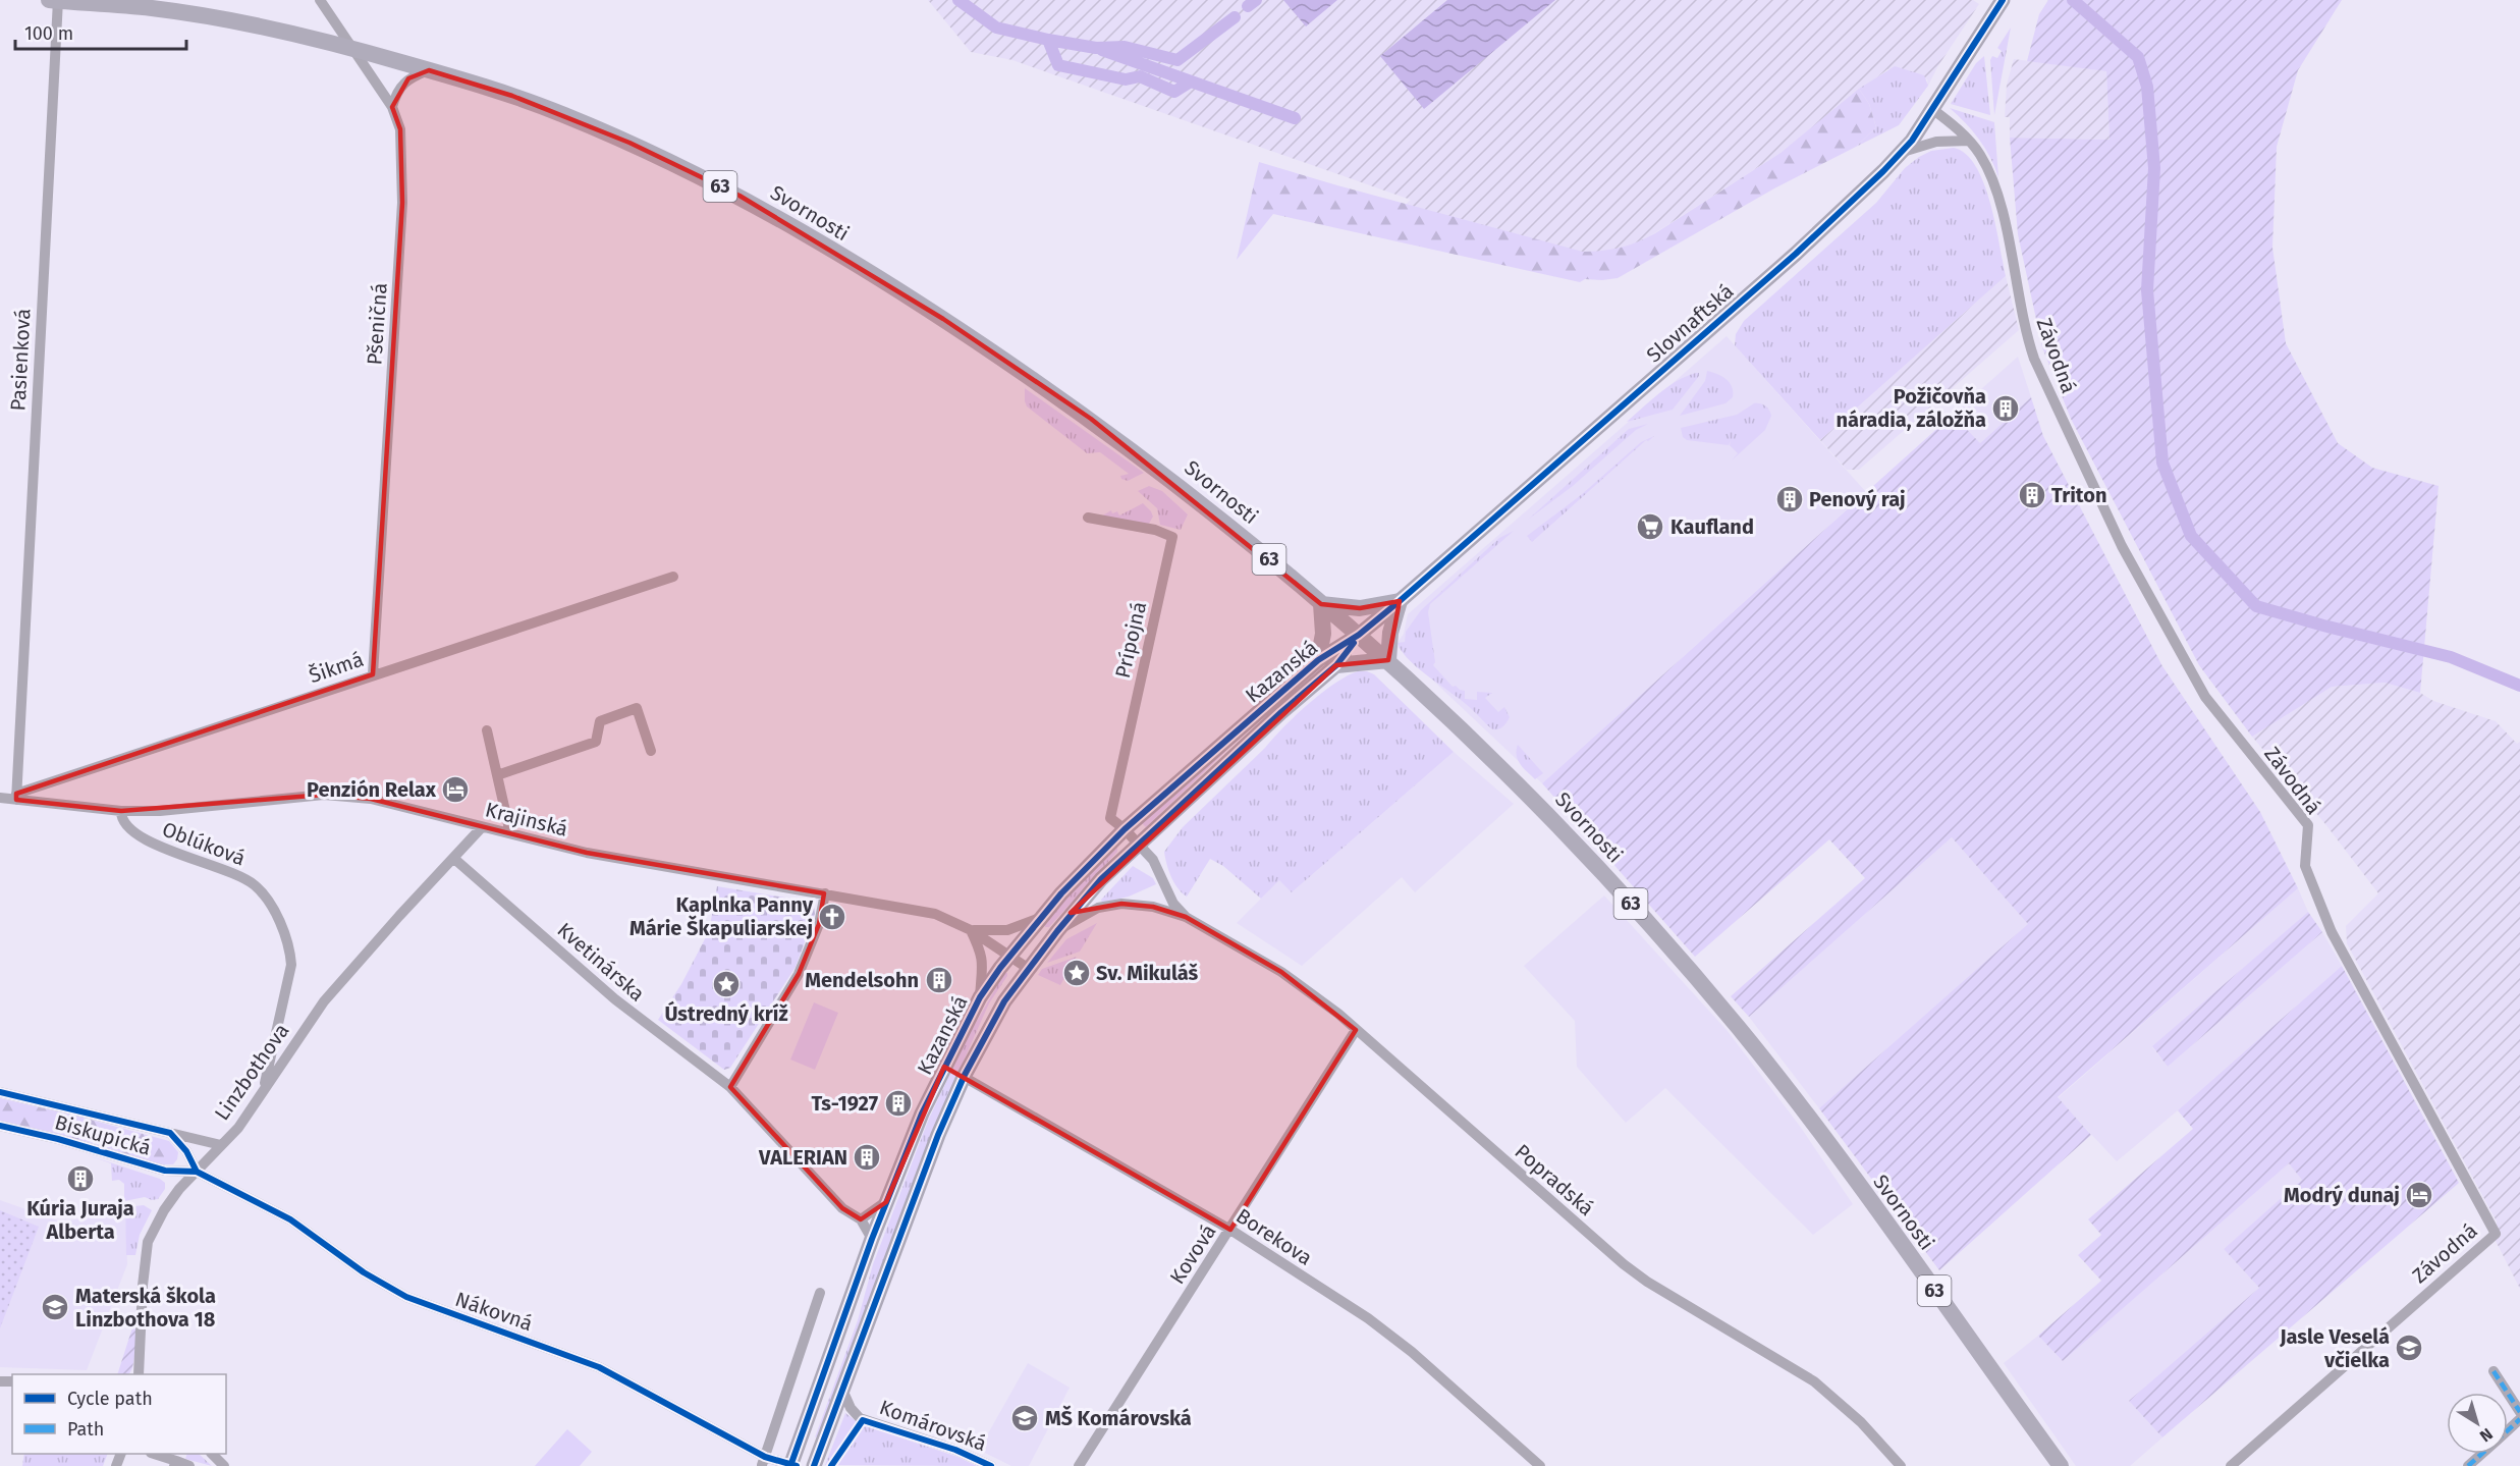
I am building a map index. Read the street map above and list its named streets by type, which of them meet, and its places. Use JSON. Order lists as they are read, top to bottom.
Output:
{
  "streets": {
    "main road": [
      "63",
      "Svornosti",
      "Slovnaftská",
      "Kazanská"
    ],
    "street": [
      "Pšeničná",
      "Závodná",
      "Pasienková",
      "Prípojná",
      "Šikmá",
      "Krajinská",
      "Oblúková",
      "Kvetinárska",
      "Linzbothova",
      "Biskupická",
      "Popradská",
      "Borekova",
      "Kovová",
      "Nákovná",
      "Komárovská"
    ]
  },
  "crossings": [
    ["Svornosti", "Slovnaftská"],
    ["Svornosti", "Pšeničná"],
    ["Svornosti", "Pasienková"],
    ["Svornosti", "Kazanská"],
    ["Slovnaftská", "Závodná"],
    ["Slovnaftská", "Kazanská"],
    ["Pšeničná", "Šikmá"],
    ["Pasienková", "Šikmá"],
    ["Pasienková", "Krajinská"],
    ["Prípojná", "Kazanská"],
    ["Prípojná", "Popradská"],
    ["Šikmá", "Krajinská"],
    ["Kazanská", "Krajinská"],
    ["Kazanská", "Kvetinárska"],
    ["Kazanská", "Popradská"],
    ["Kazanská", "Borekova"],
    ["Kazanská", "Nákovná"],
    ["Kazanská", "Komárovská"],
    ["Krajinská", "Oblúková"],
    ["Krajinská", "Linzbothova"],
    ["Oblúková", "Linzbothova"],
    ["Kvetinárska", "Linzbothova"],
    ["Linzbothova", "Biskupická"],
    ["Linzbothova", "Nákovná"],
    ["Biskupická", "Nákovná"],
    ["Popradská", "Kovová"],
    ["Borekova", "Kovová"]
  ],
  "places": {
    "building": [
      "Požičovňa náradia, záložňa",
      "Triton",
      "Penový raj",
      "Mendelsohn",
      "Ts-1927",
      "VALERIAN",
      "Kúria Juraja Alberta"
    ],
    "supermarket": ["Kaufland"],
    "hotel": ["Penzión Relax", "Modrý dunaj"],
    "church": ["Kaplnka Panny Márie Škapuliarskej"],
    "place": ["Sv. Mikuláš", "Ústredný kríž"],
    "school or university": ["Materská škola Linzbothova 18", "Jasle Veselá včielka", "MŠ Komárovská"]
  },
  "legend": ["Cycle path", "Path"],
  "scale_bar": "100 m",
  "north": "bottom right"
}
